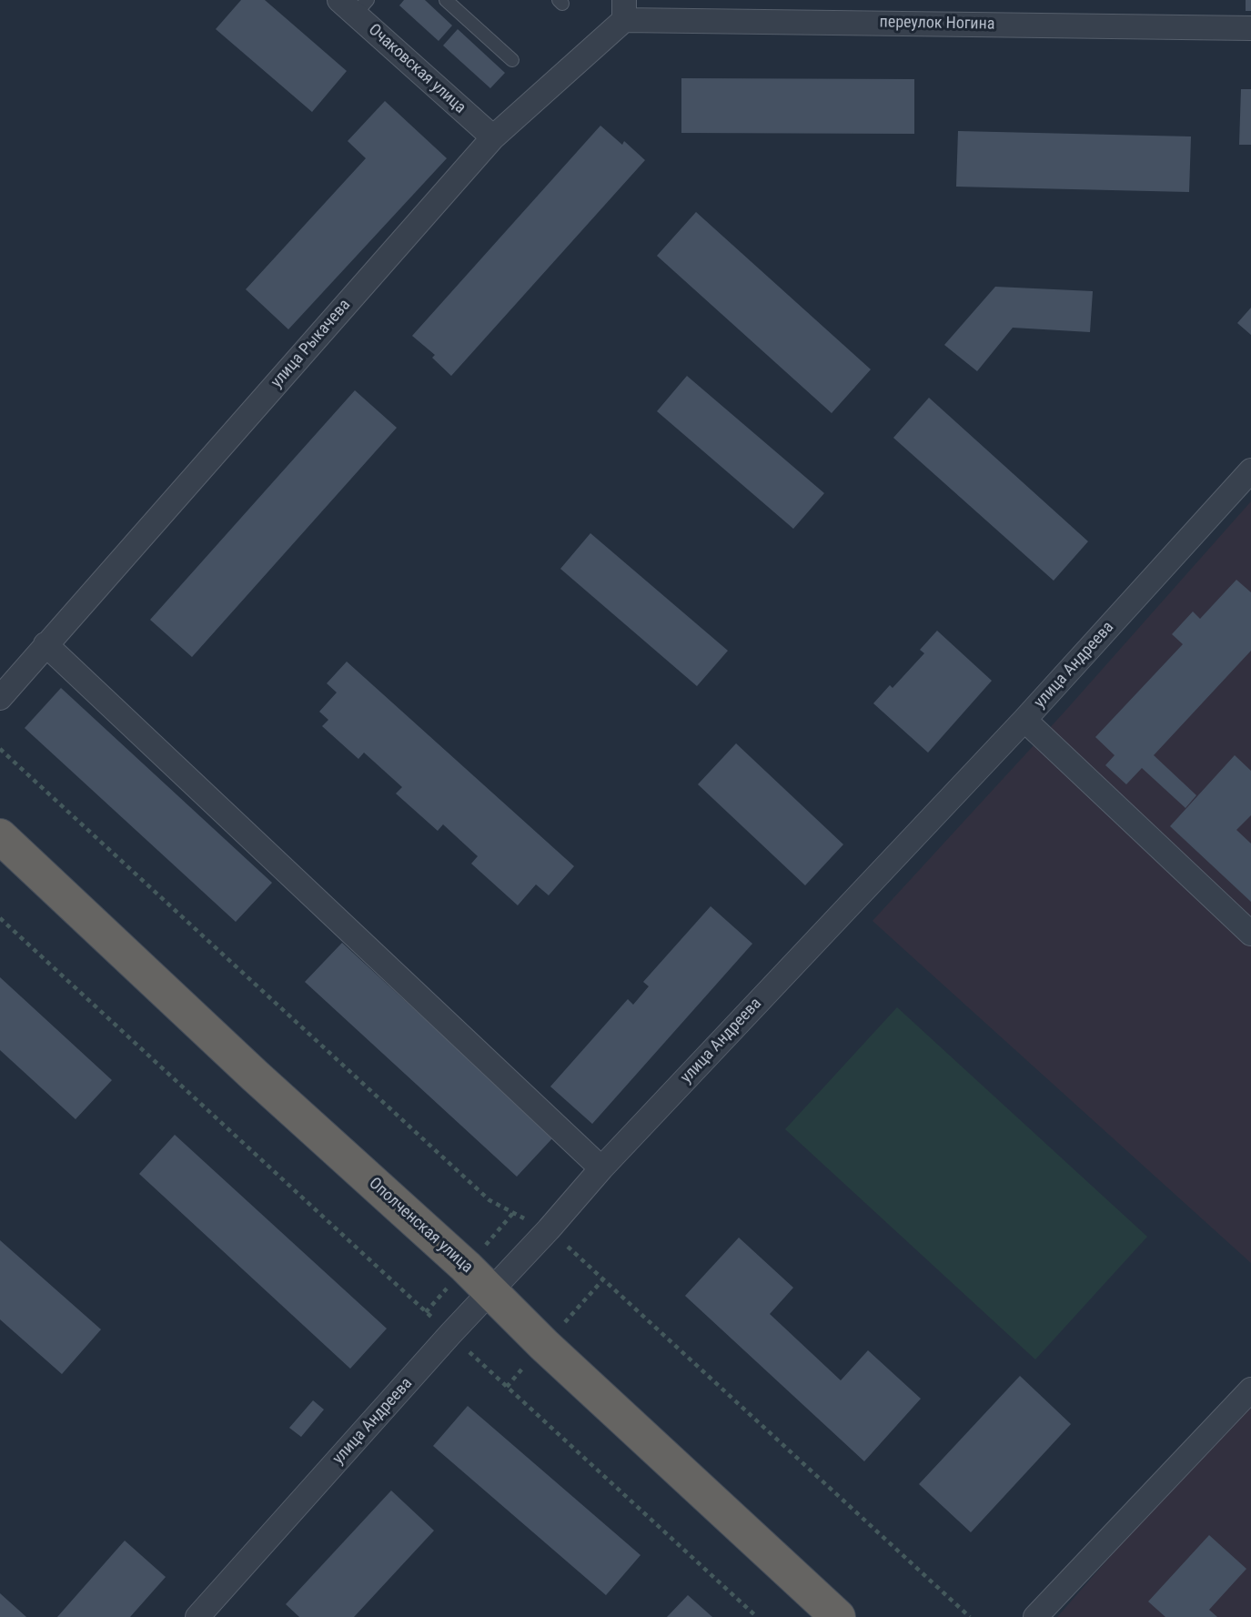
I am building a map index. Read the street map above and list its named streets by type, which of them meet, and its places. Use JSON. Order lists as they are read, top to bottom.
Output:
{
  "streets": {
    "highway": ["Ополченская улица"],
    "street": [
      "переулок Ногина",
      "Очаковская улица",
      "улица Рыкачева",
      "улица Андреева"
    ]
  },
  "crossings": [
    ["переулок Ногина", "улица Рыкачева"],
    ["Очаковская улица", "улица Рыкачева"],
    ["улица Андреева", "Ополченская улица"]
  ]
}
